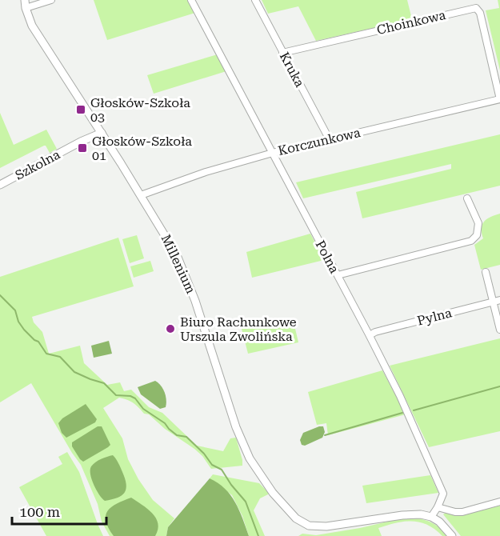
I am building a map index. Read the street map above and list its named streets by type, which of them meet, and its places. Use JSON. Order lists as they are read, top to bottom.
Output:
{
  "streets": {
    "street": [
      "Choinkowa",
      "Kruka",
      "Korczunkowa",
      "Szkolna",
      "Polna",
      "Millenium",
      "Pylna"
    ]
  },
  "crossings": [
    ["Choinkowa", "Kruka"],
    ["Choinkowa", "Korczunkowa"],
    ["Kruka", "Korczunkowa"],
    ["Korczunkowa", "Polna"],
    ["Korczunkowa", "Millenium"],
    ["Szkolna", "Millenium"],
    ["Polna", "Millenium"],
    ["Polna", "Pylna"]
  ],
  "places": {
    "transit": ["Głosków-Szkoła 03", "Głosków-Szkoła 01"],
    "other": ["Biuro Rachunkowe Urszula Zwolińska"]
  },
  "scale_bar": "100 m"
}
